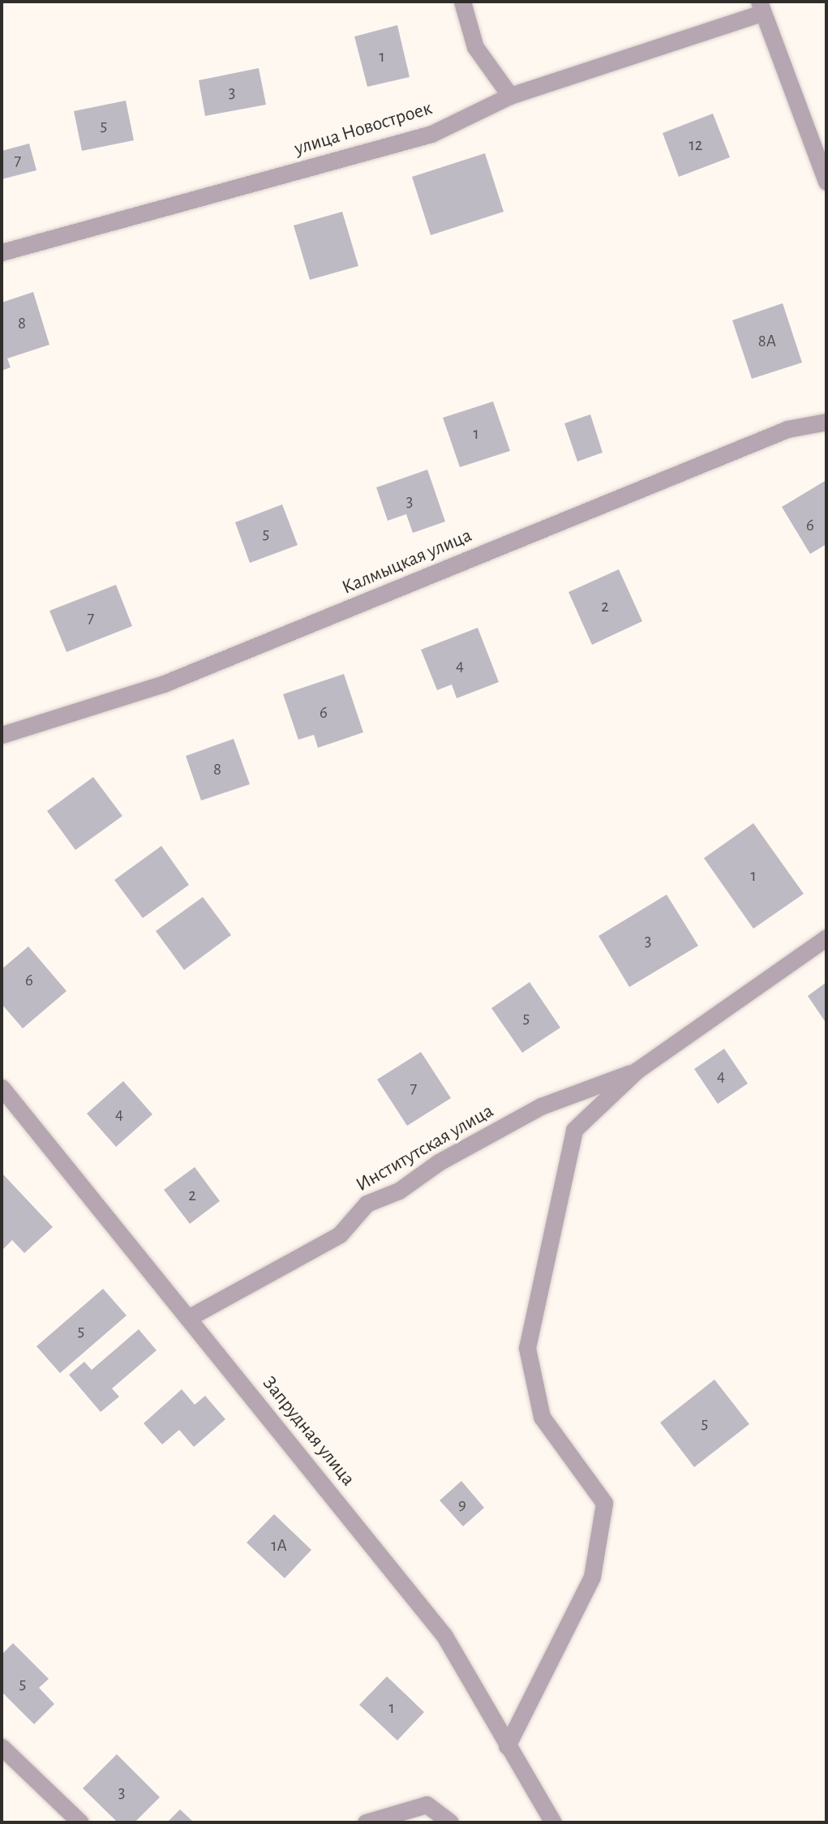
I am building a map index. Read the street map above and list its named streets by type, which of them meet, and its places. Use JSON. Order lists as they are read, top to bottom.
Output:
{
  "streets": {
    "street": [
      "улица Новостроек",
      "Калмыцкая улица",
      "Институтская улица",
      "Запрудная улица"
    ]
  },
  "crossings": [
    ["Институтская улица", "Запрудная улица"]
  ],
  "house_numbers": [
    "1",
    "3",
    "5",
    "12",
    "7",
    "8",
    "8А",
    "1",
    "3",
    "6",
    "5",
    "2",
    "7",
    "4",
    "6",
    "8",
    "1",
    "3",
    "6",
    "5",
    "4",
    "7",
    "4",
    "2",
    "5",
    "5",
    "9",
    "1А",
    "5",
    "1",
    "3"
  ]
}
